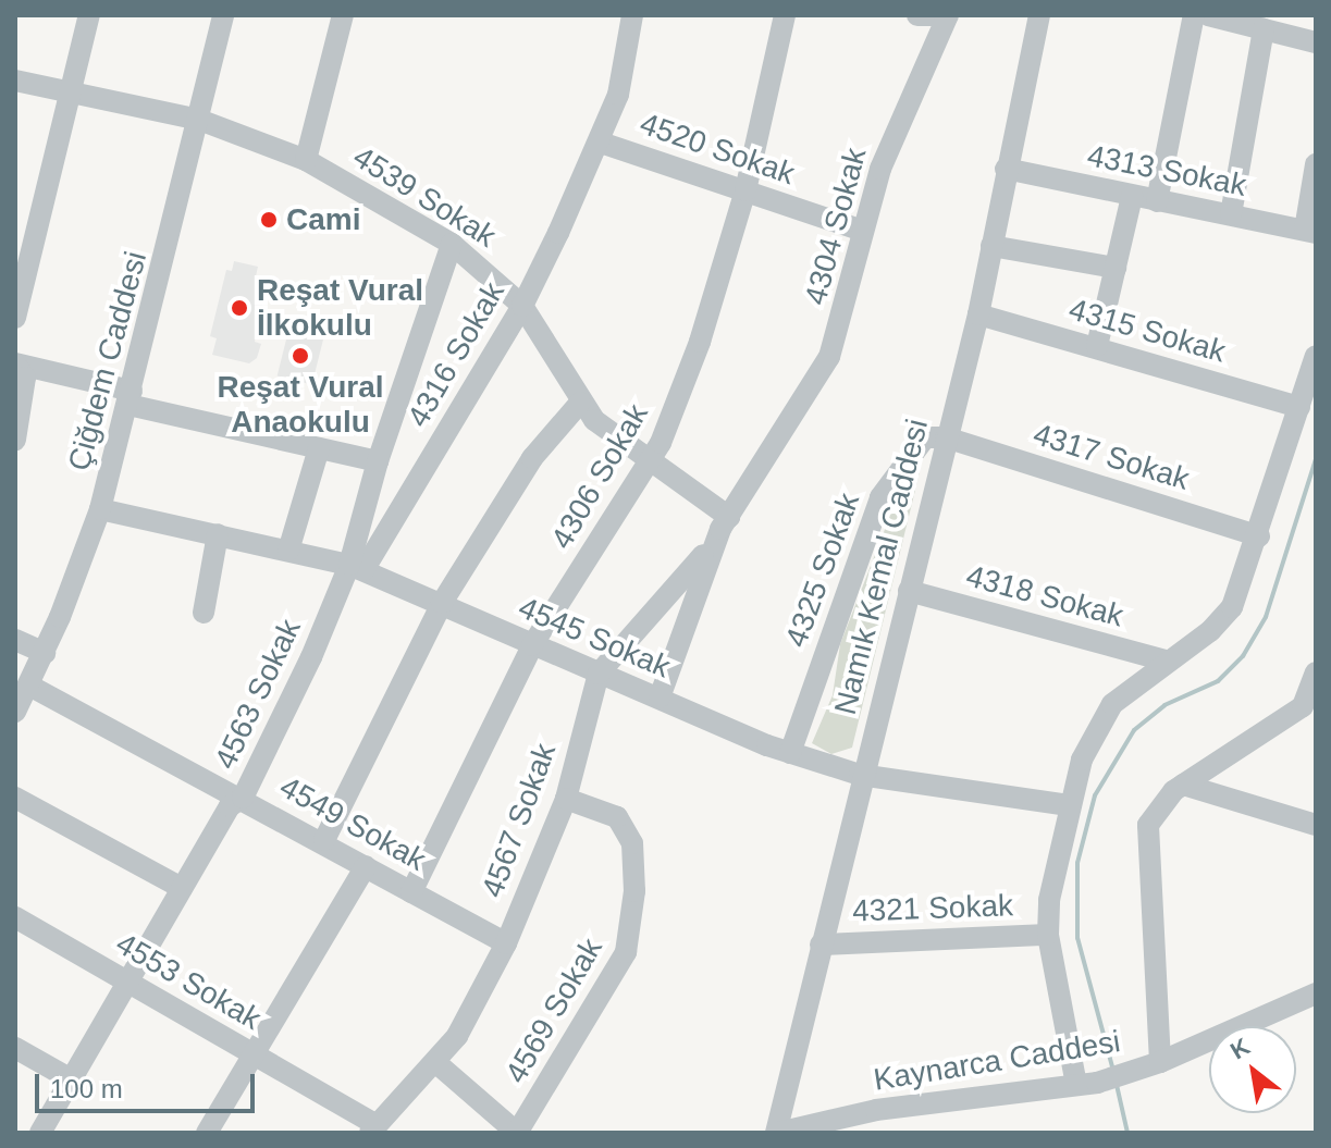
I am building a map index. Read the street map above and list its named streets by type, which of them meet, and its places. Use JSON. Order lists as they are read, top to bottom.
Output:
{
  "streets": {
    "street": [
      "4520 Sokak",
      "4313 Sokak",
      "4539 Sokak",
      "4304 Sokak",
      "4315 Sokak",
      "4316 Sokak",
      "Çiğdem Caddesi",
      "4317 Sokak",
      "4306 Sokak",
      "Namık Kemal Caddesi",
      "4325 Sokak",
      "4318 Sokak",
      "4545 Sokak",
      "4563 Sokak",
      "4567 Sokak",
      "4549 Sokak",
      "4321 Sokak",
      "4553 Sokak",
      "4569 Sokak",
      "Kaynarca Caddesi"
    ]
  },
  "crossings": [
    ["4520 Sokak", "4304 Sokak"],
    ["4520 Sokak", "4316 Sokak"],
    ["4520 Sokak", "4306 Sokak"],
    ["4313 Sokak", "Namık Kemal Caddesi"],
    ["4539 Sokak", "4304 Sokak"],
    ["4539 Sokak", "4316 Sokak"],
    ["4539 Sokak", "Çiğdem Caddesi"],
    ["4539 Sokak", "4306 Sokak"],
    ["4539 Sokak", "4563 Sokak"],
    ["4539 Sokak", "4567 Sokak"],
    ["4304 Sokak", "4567 Sokak"],
    ["4315 Sokak", "Namık Kemal Caddesi"],
    ["4316 Sokak", "4545 Sokak"],
    ["4316 Sokak", "4563 Sokak"],
    ["Çiğdem Caddesi", "4545 Sokak"],
    ["Çiğdem Caddesi", "4549 Sokak"],
    ["4317 Sokak", "Namık Kemal Caddesi"],
    ["4317 Sokak", "4325 Sokak"],
    ["4306 Sokak", "4545 Sokak"],
    ["4306 Sokak", "4549 Sokak"],
    ["Namık Kemal Caddesi", "4325 Sokak"],
    ["Namık Kemal Caddesi", "4318 Sokak"],
    ["Namık Kemal Caddesi", "4545 Sokak"],
    ["Namık Kemal Caddesi", "4321 Sokak"],
    ["Namık Kemal Caddesi", "Kaynarca Caddesi"],
    ["4325 Sokak", "4545 Sokak"],
    ["4545 Sokak", "4563 Sokak"],
    ["4545 Sokak", "4567 Sokak"],
    ["4563 Sokak", "4549 Sokak"],
    ["4563 Sokak", "4553 Sokak"],
    ["4567 Sokak", "4549 Sokak"],
    ["4567 Sokak", "4553 Sokak"],
    ["4567 Sokak", "4569 Sokak"]
  ],
  "places": ["Cami", "Reşat Vural İlkokulu", "Reşat Vural Anaokulu"],
  "scale_bar": "100 m",
  "north": "top left"
}
